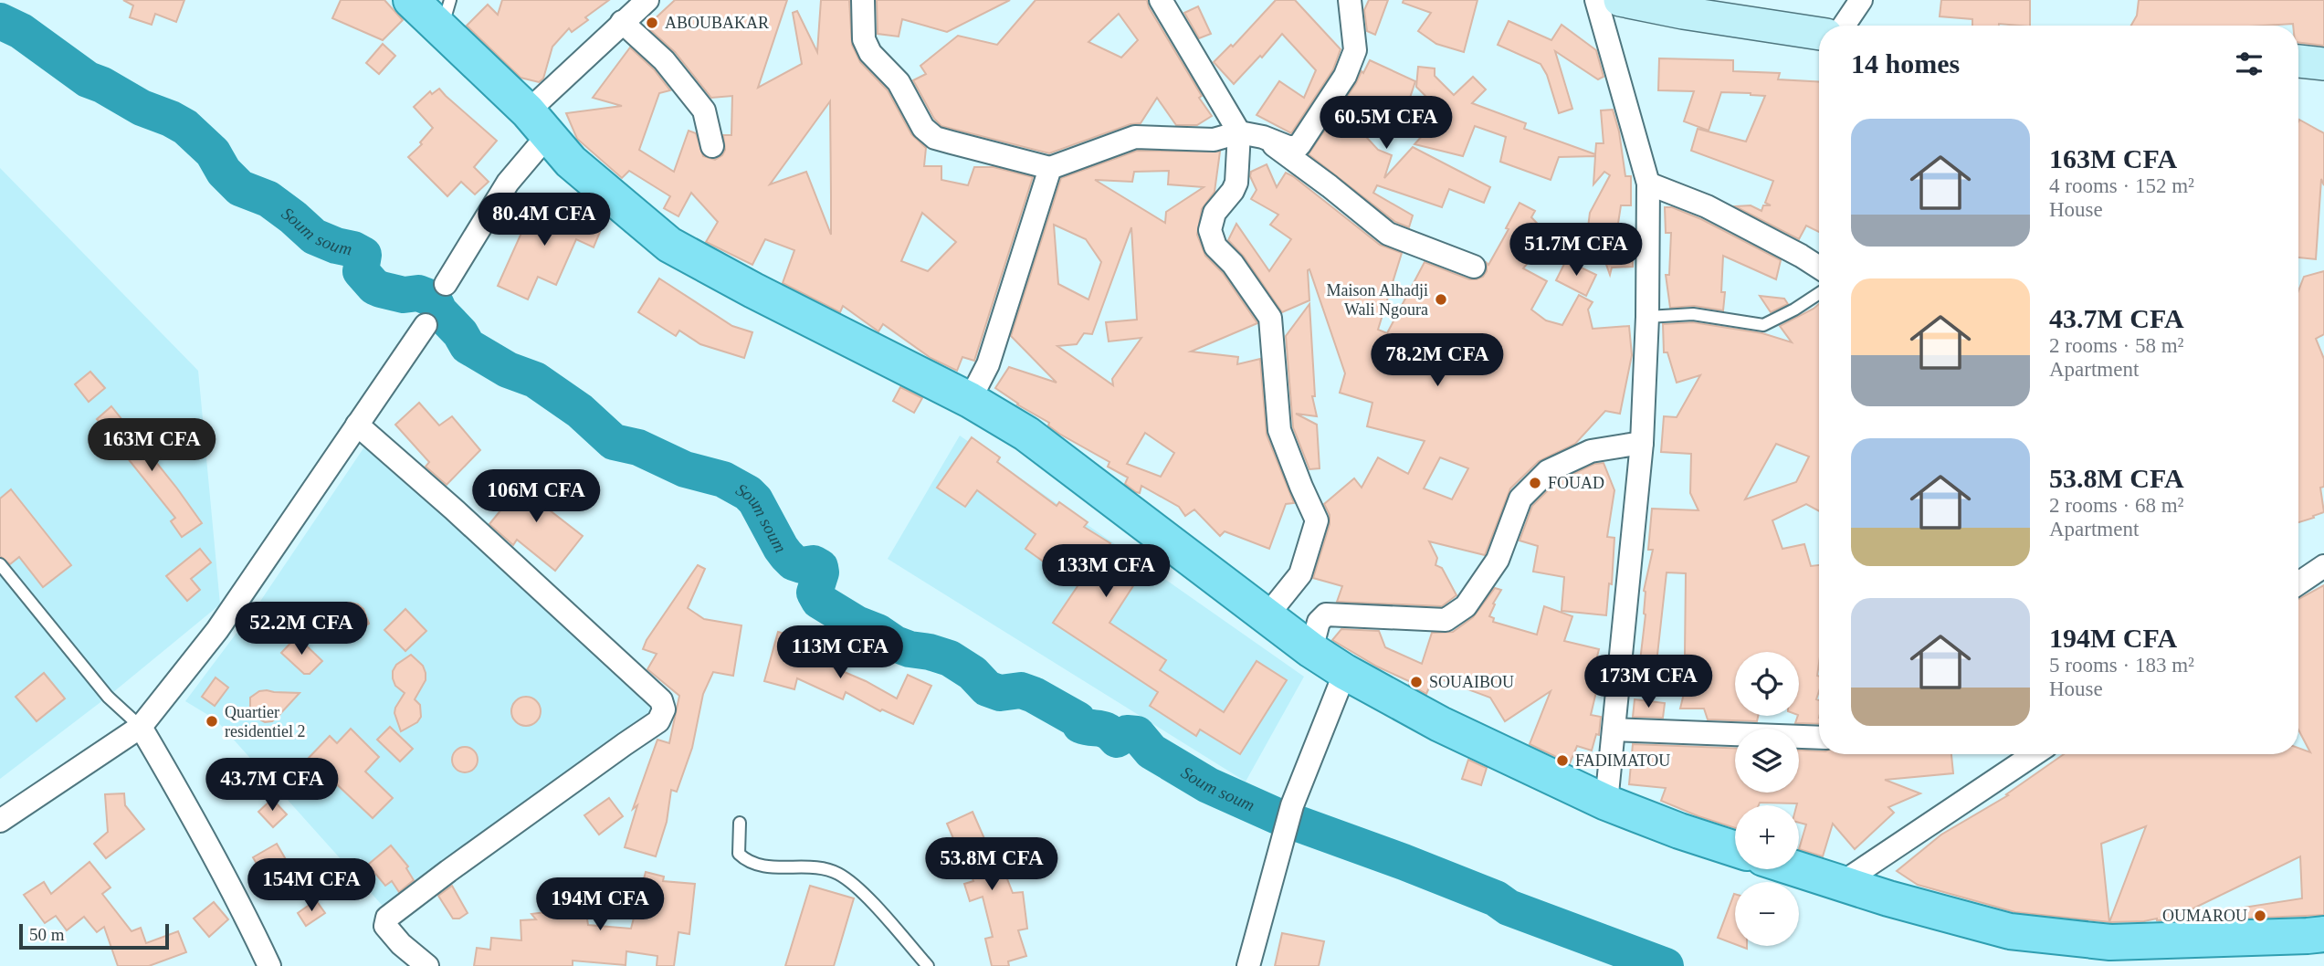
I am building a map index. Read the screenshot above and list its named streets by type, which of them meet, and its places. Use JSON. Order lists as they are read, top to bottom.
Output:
{
  "water": ["Soum soum"],
  "places": [
    "ABOUBAKAR",
    "Maison Alhadji Wali Ngoura",
    "FOUAD",
    "SOUAIBOU",
    "Quartier residentiel 2",
    "FADIMATOU",
    "OUMAROU"
  ],
  "scale_bar": "50 m",
  "page": {
    "heading": "14 homes",
    "price": [
      "60.5M CFA",
      "80.4M CFA",
      "51.7M CFA",
      "78.2M CFA",
      "163M CFA",
      "106M CFA",
      "133M CFA",
      "52.2M CFA",
      "113M CFA",
      "173M CFA",
      "43.7M CFA",
      "53.8M CFA",
      "154M CFA",
      "194M CFA"
    ],
    "list": [
      {
        "name": "163M CFA",
        "note": "4 rooms · 152 m² · House"
      },
      {
        "name": "43.7M CFA",
        "note": "2 rooms · 58 m² · Apartment"
      },
      {
        "name": "53.8M CFA",
        "note": "2 rooms · 68 m² · Apartment"
      },
      {
        "name": "194M CFA",
        "note": "5 rooms · 183 m² · House"
      }
    ],
    "map_buttons": ["+", "−"],
    "scale": "50 m"
  }
}
